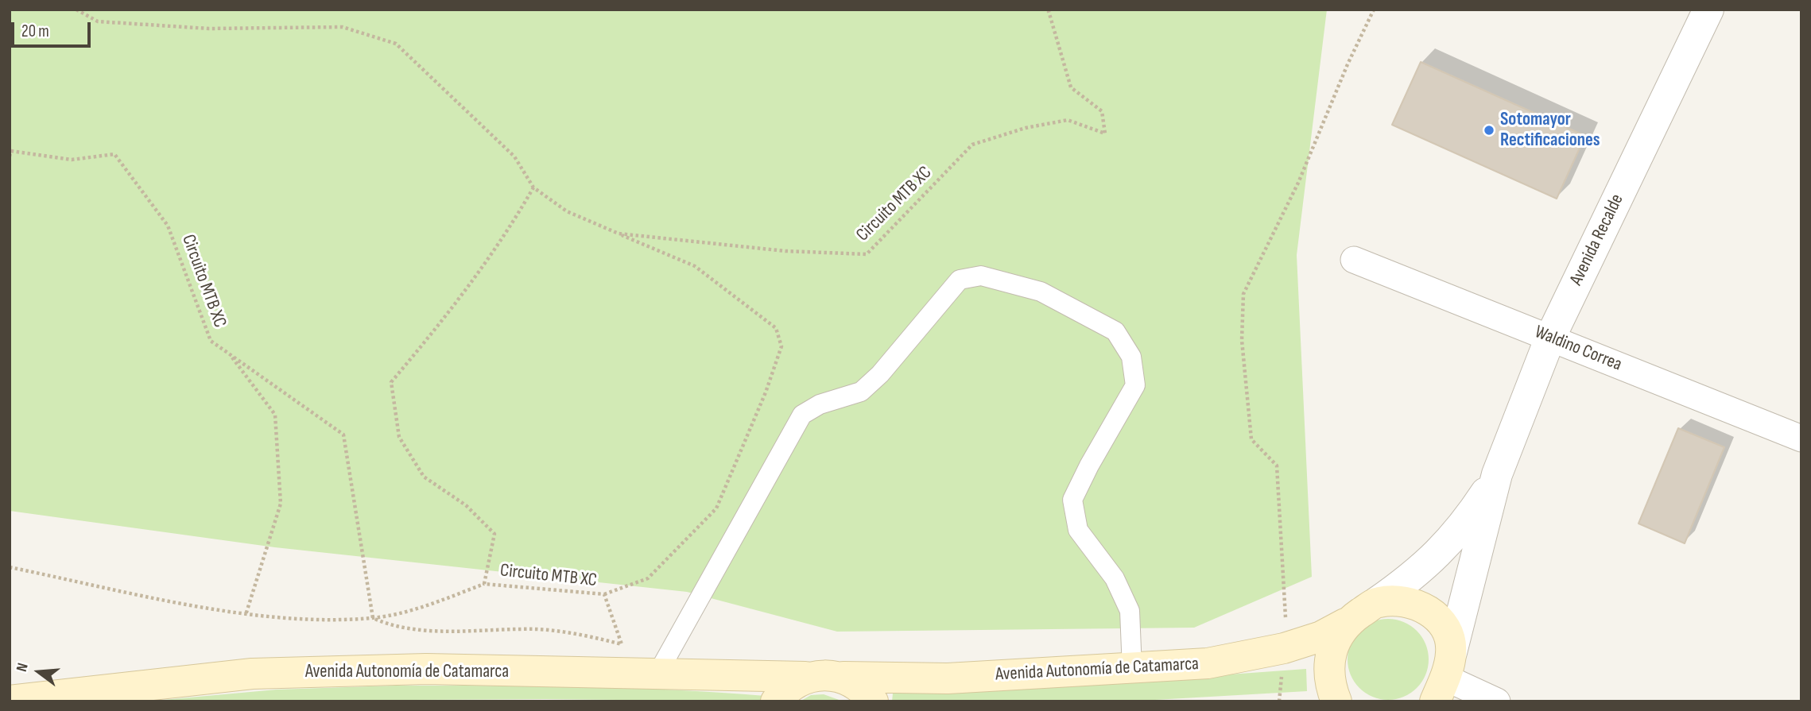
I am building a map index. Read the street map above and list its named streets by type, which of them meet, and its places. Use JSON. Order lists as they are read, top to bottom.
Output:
{
  "streets": {
    "main road": ["Avenida Autonomía de Catamarca"],
    "street": ["Avenida Recalde", "Waldino Correa"],
    "path": ["Circuito MTB XC"]
  },
  "crossings": [
    ["Avenida Recalde", "Waldino Correa"],
    ["Avenida Recalde", "Avenida Autonomía de Catamarca"]
  ],
  "places": ["Sotomayor Rectificaciones"],
  "scale_bar": "20 m",
  "north": "left"
}
